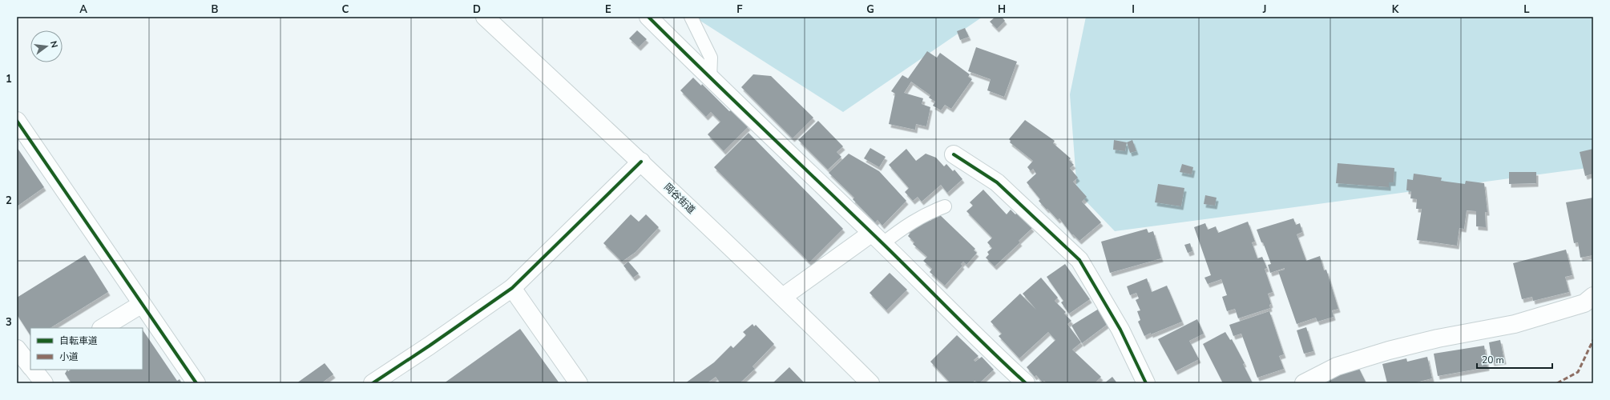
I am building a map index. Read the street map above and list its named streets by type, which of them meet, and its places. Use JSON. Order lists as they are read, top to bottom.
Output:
{
  "streets": {
    "street": ["岡谷街道"]
  },
  "legend": ["自転車道", "小道"],
  "scale_bar": "20 m",
  "north": "right",
  "grid": {
    "columns": [
      "A",
      "B",
      "C",
      "D",
      "E",
      "F",
      "G",
      "H",
      "I",
      "J",
      "K",
      "L"
    ],
    "rows": ["1", "2", "3"]
  }
}
